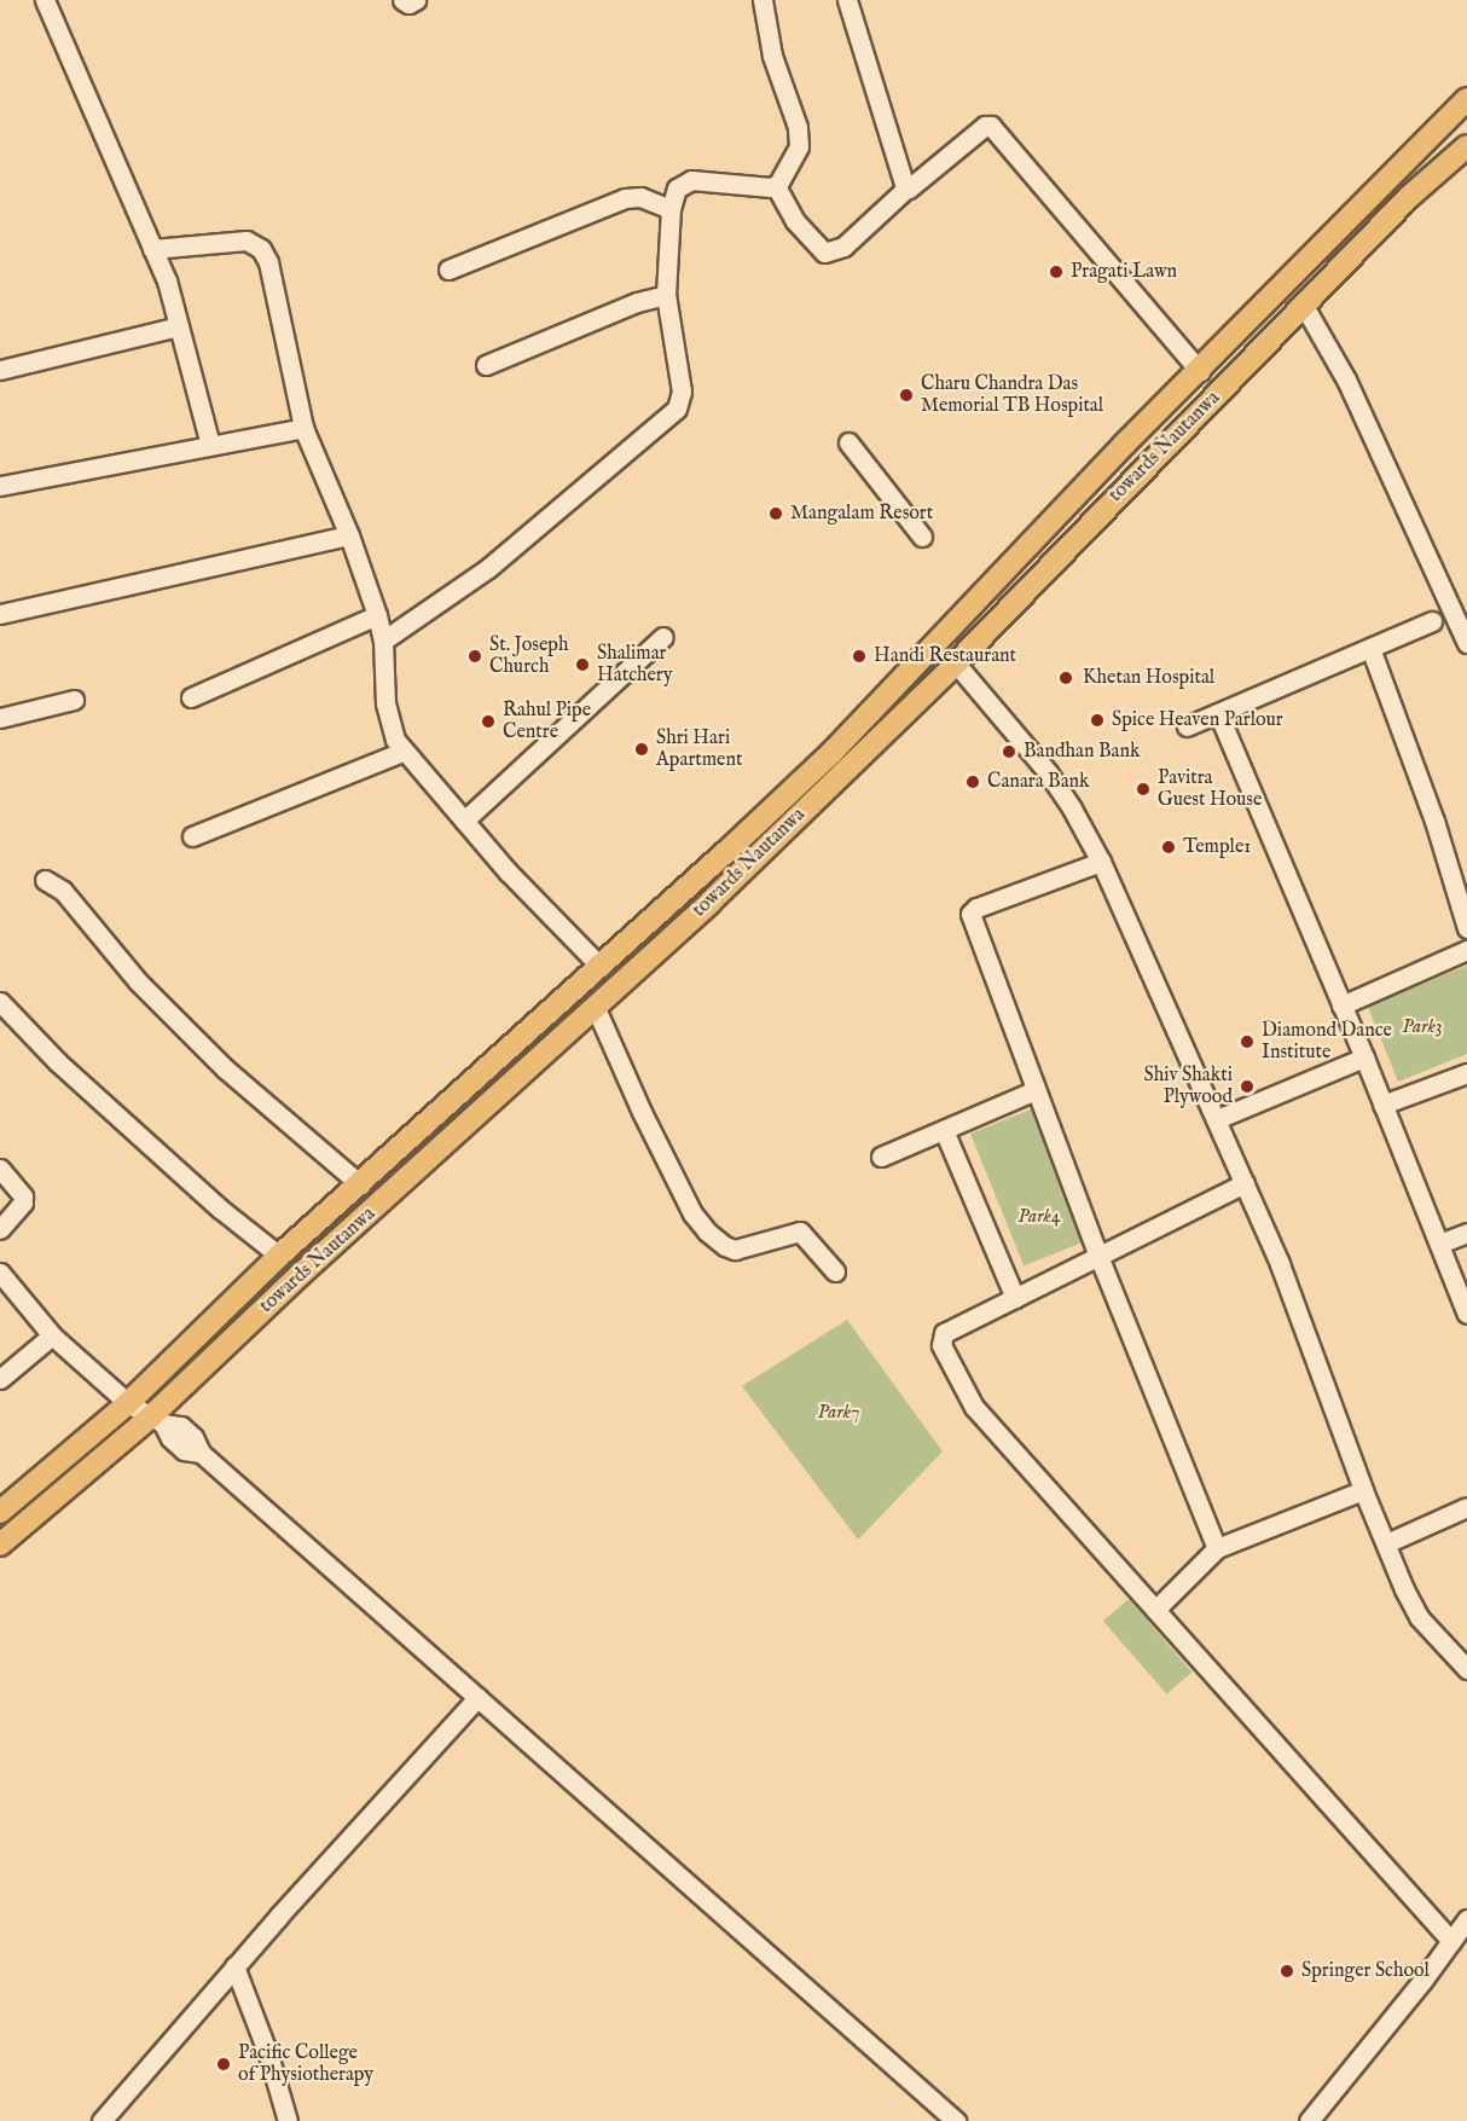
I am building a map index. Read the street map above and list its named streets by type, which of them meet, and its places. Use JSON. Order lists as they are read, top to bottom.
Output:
{
  "streets": {
    "main road": ["towards Nautanwa"]
  },
  "parks": ["Park3", "Park4", "Park7"],
  "places": [
    "Pragati Lawn",
    "Charu Chandra Das Memorial TB Hospital",
    "Mangalam Resort",
    "St. Joseph Church",
    "Handi Restaurant",
    "Shalimar Hatchery",
    "Khetan Hospital",
    "Spice Heaven Parlour",
    "Rahul Pipe Centre",
    "Shri Hari Apartment",
    "Bandhan Bank",
    "Canara Bank",
    "Pavitra Guest House",
    "Temple1",
    "Diamond Dance Institute",
    "Shiv Shakti Plywood",
    "Springer School",
    "Pacific College of Physiotherapy"
  ]
}
